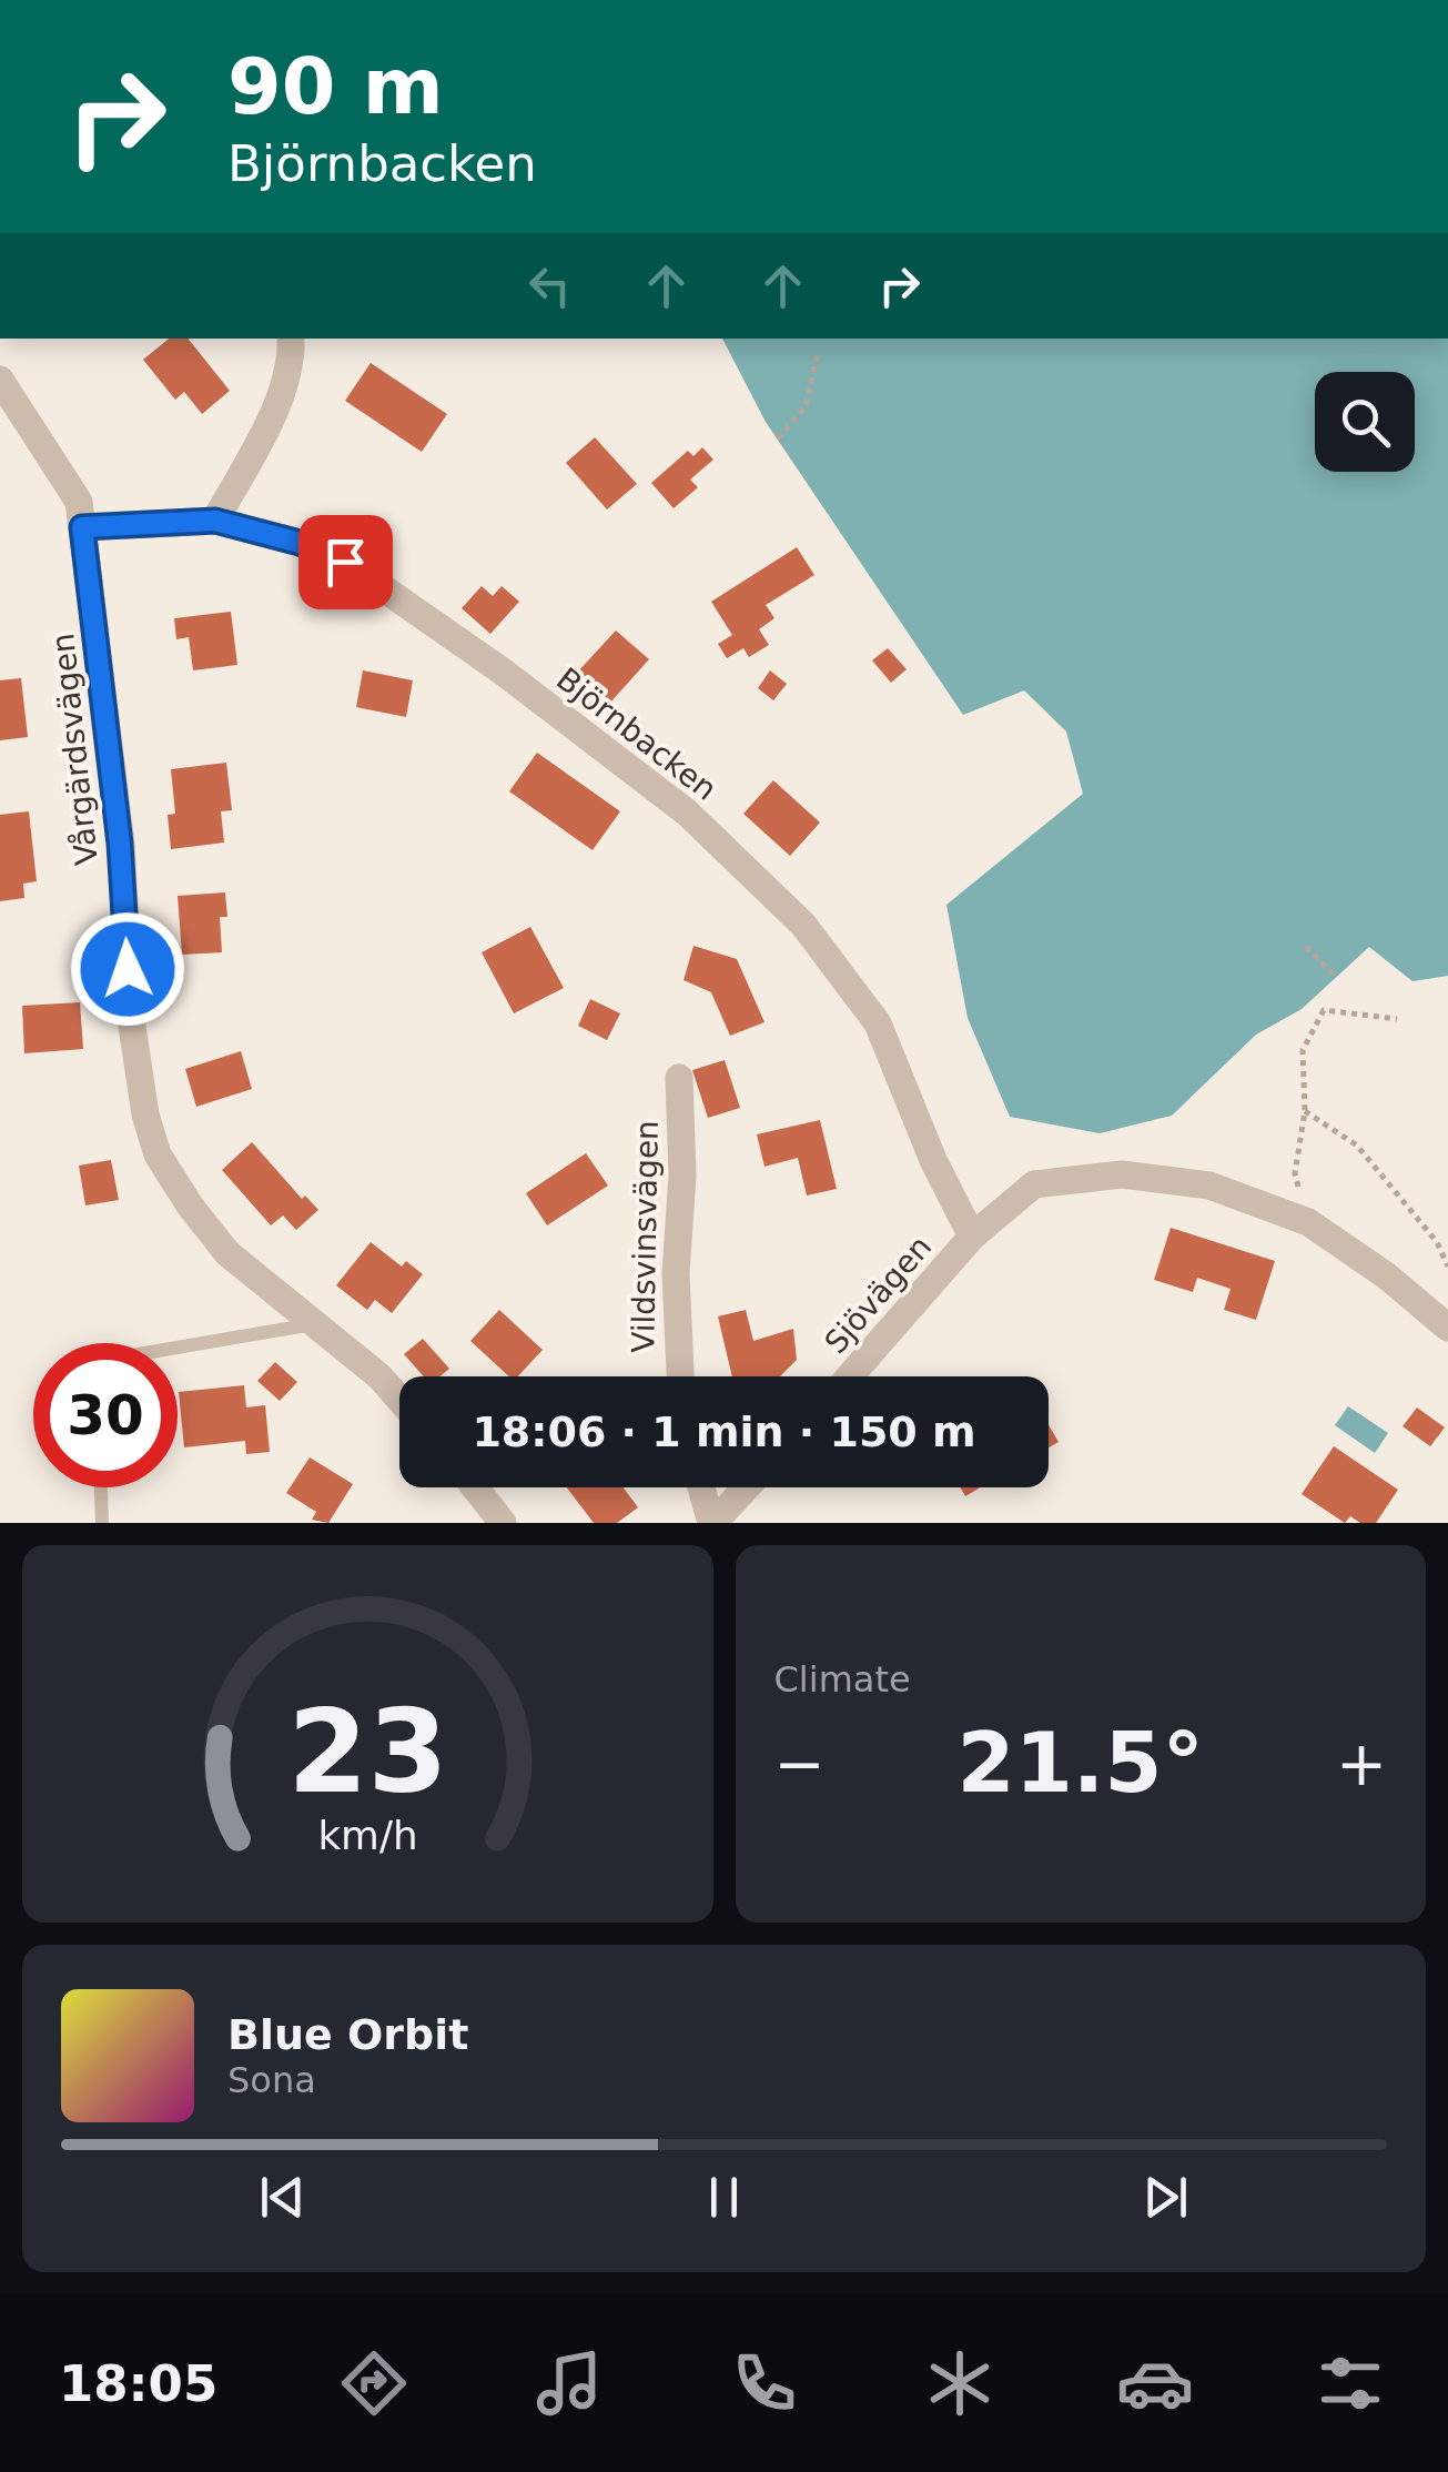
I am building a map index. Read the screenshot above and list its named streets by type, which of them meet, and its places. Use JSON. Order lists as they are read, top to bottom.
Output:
{
  "streets": {
    "street": [
      "Björnbacken",
      "Vårgärdsvägen",
      "Vildsvinsvägen",
      "Sjövägen"
    ]
  },
  "crossings": [
    ["Björnbacken", "Vårgärdsvägen"],
    ["Björnbacken", "Sjövägen"]
  ],
  "page": {
    "turn": ["90 m", "Björnbacken"],
    "limit": "30",
    "trip": "18:06 · 1 min · 150 m",
    "tile": "Climate",
    "heat": ["−", "21.5°", "+"],
    "song": ["Blue Orbit", "Sona"],
    "tabs": "18:05",
    "gauge": ["23", "km/h"]
  }
}
